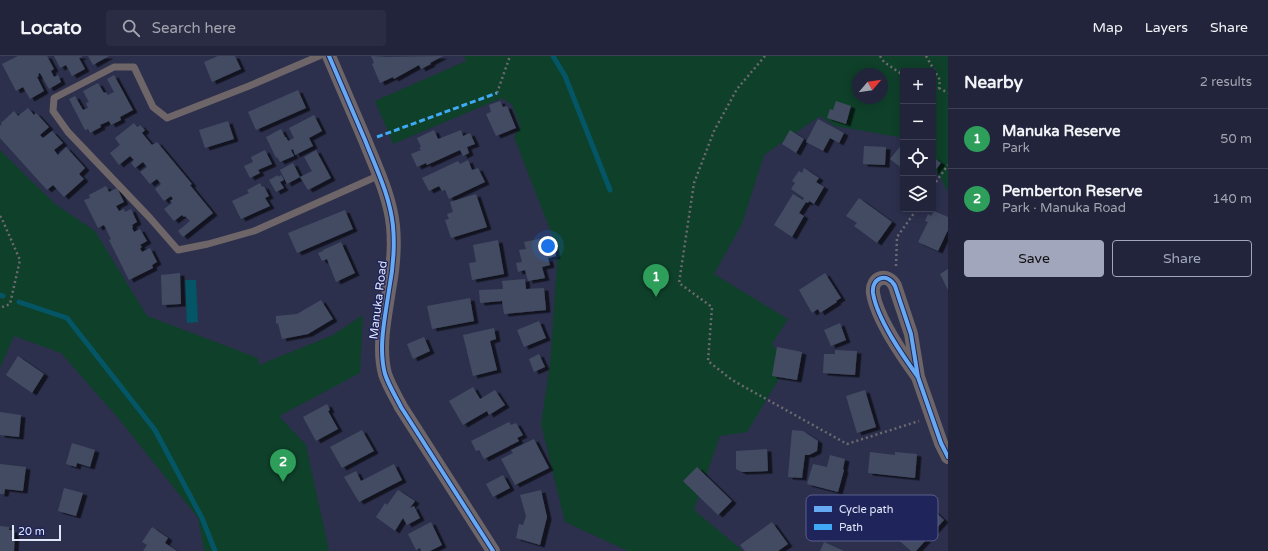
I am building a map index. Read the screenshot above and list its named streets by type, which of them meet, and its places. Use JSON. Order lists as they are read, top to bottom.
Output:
{
  "streets": {
    "street": ["Manuka Road"]
  },
  "legend": ["Cycle path", "Path"],
  "scale_bar": "20 m",
  "north": "top right",
  "page": {
    "header": "Locato",
    "search": "Search here",
    "nav": ["Map", "Layers", "Share"],
    "heading": ["Nearby", "2 results"],
    "map_buttons": ["+", "−"],
    "list": [
      {
        "mark": "1",
        "name": "Manuka Reserve",
        "note": "Park",
        "value": "50 m"
      },
      {
        "mark": "2",
        "name": "Pemberton Reserve",
        "note": "Park · Manuka Road",
        "value": "140 m"
      }
    ],
    "buttons": ["Save", "Share"],
    "pins": ["1", "2"],
    "scale": "20 m"
  }
}
